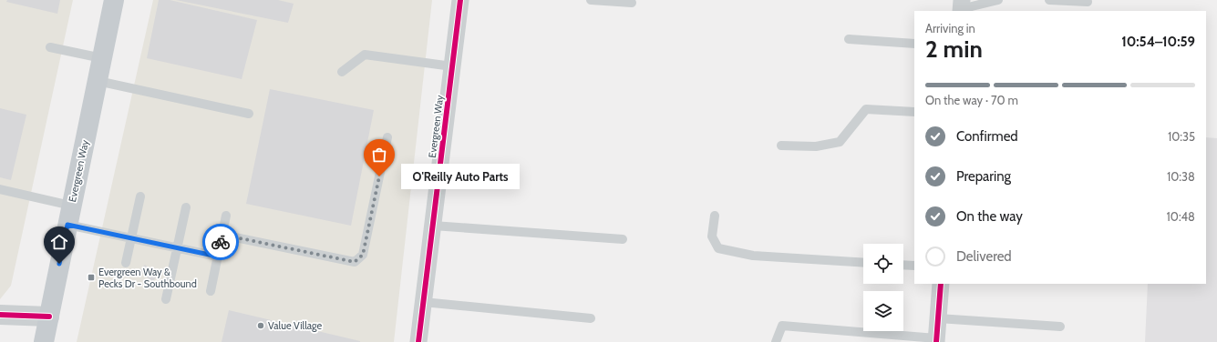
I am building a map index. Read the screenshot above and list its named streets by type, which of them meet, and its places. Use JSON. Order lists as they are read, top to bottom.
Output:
{
  "streets": {
    "main road": ["Evergreen Way"]
  },
  "places": {
    "other": ["O'Reilly Auto Parts", "Value Village"],
    "transit": ["Evergreen Way & Pecks Dr - Southbound"]
  },
  "page": {
    "heading": ["2 min", "Arriving in", "10:54–10:59"],
    "bar": "On the way · 70 m",
    "list": [
      ["Confirmed", "10:35"],
      ["Preparing", "10:38"],
      ["On the way", "10:48"],
      "Delivered"
    ],
    "bubble": "O'Reilly Auto Parts"
  }
}
